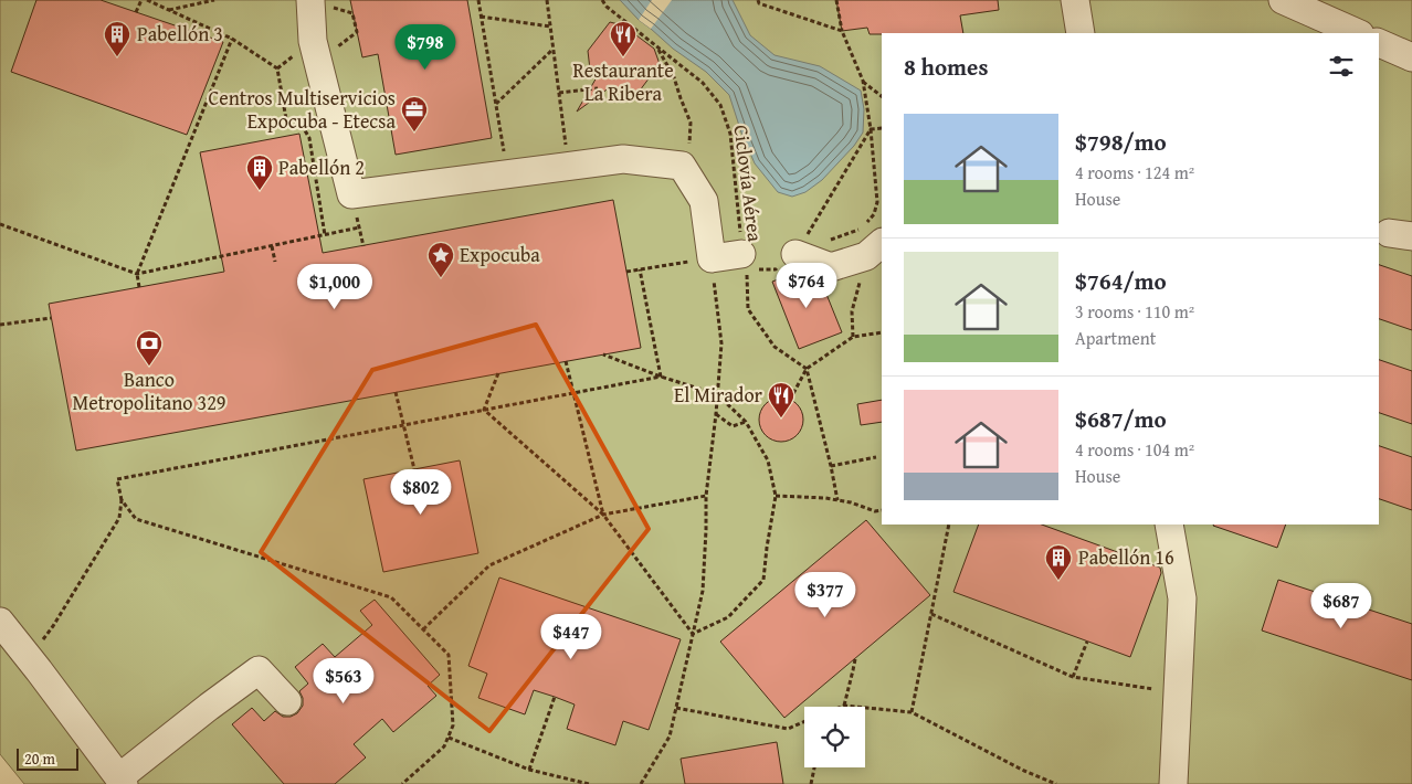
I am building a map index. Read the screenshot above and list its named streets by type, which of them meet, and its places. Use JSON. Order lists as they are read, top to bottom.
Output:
{
  "streets": {
    "path": ["Ciclovía Aérea"]
  },
  "places": {
    "building": ["Pabellón 3", "Pabellón 2", "Pabellón 16"],
    "restaurant": ["Restaurante La Ribera", "El Mirador"],
    "office": ["Centros Multiservicios Expocuba - Etecsa"],
    "place": ["Expocuba"],
    "bank": ["Banco Metropolitano 329"]
  },
  "scale_bar": "20 m",
  "page": {
    "price": [
      "$798",
      "$764",
      "$1,000",
      "$802",
      "$377",
      "$687",
      "$447",
      "$563"
    ],
    "heading": "8 homes",
    "list": [
      {
        "name": "$798/mo",
        "note": "4 rooms · 124 m² · House"
      },
      {
        "name": "$764/mo",
        "note": "3 rooms · 110 m² · Apartment"
      },
      {
        "name": "$687/mo",
        "note": "4 rooms · 104 m² · House"
      }
    ],
    "scale": "20 m"
  }
}
